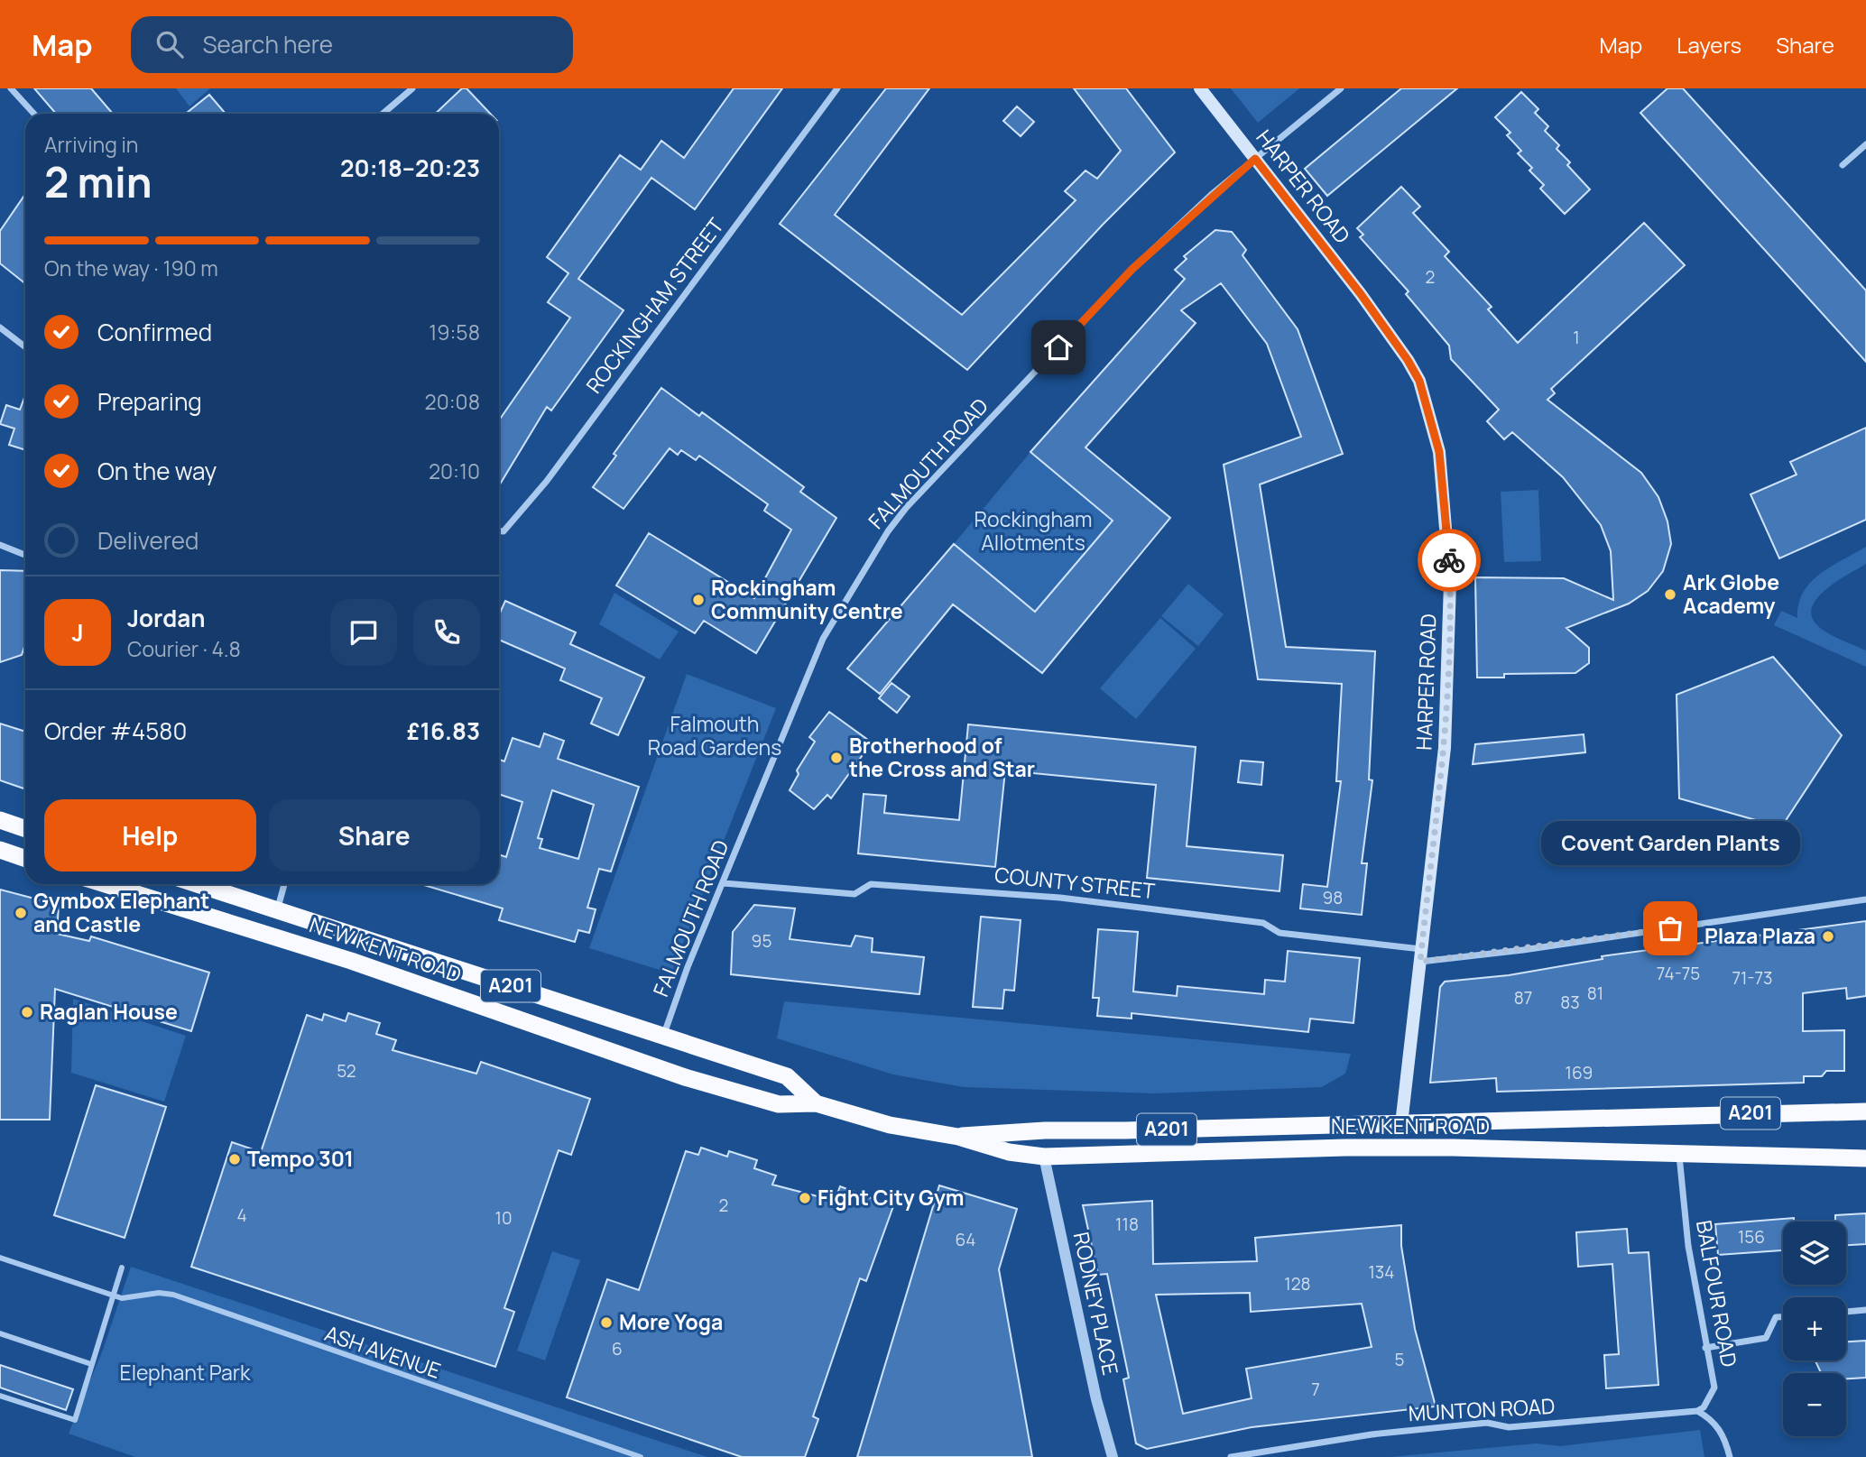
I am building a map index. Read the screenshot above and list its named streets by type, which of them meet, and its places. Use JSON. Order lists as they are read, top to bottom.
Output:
{
  "streets": {
    "highway": ["NEW KENT ROAD", "A201"],
    "main road": ["HARPER ROAD"],
    "street": [
      "ROCKINGHAM STREET",
      "FALMOUTH ROAD",
      "COUNTY STREET",
      "BALFOUR ROAD",
      "RODNEY PLACE",
      "ASH AVENUE",
      "MUNTON ROAD"
    ]
  },
  "crossings": [
    ["HARPER ROAD", "FALMOUTH ROAD"],
    ["HARPER ROAD", "COUNTY STREET"],
    ["HARPER ROAD", "NEW KENT ROAD"],
    ["FALMOUTH ROAD", "COUNTY STREET"],
    ["FALMOUTH ROAD", "NEW KENT ROAD"],
    ["NEW KENT ROAD", "BALFOUR ROAD"],
    ["NEW KENT ROAD", "RODNEY PLACE"],
    ["BALFOUR ROAD", "MUNTON ROAD"]
  ],
  "parks": ["Rockingham Allotments", "Falmouth Road Gardens", "Elephant Park"],
  "places": [
    "Ark Globe Academy",
    "Rockingham Community Centre",
    "Brotherhood of the Cross and Star",
    "Gymbox Elephant and Castle",
    "Covent Garden Plants",
    "Plaza Plaza",
    "Raglan House",
    "Tempo 301",
    "Fight City Gym",
    "More Yoga"
  ],
  "house_numbers": [
    "2",
    "1",
    "98",
    "95",
    "74-75",
    "71-73",
    "81",
    "87",
    "83",
    "52",
    "169",
    "2",
    "4",
    "10",
    "118",
    "156",
    "64",
    "134",
    "128",
    "6",
    "5",
    "7"
  ],
  "page": {
    "header": "Map",
    "search": "Search here",
    "nav": ["Map", "Layers", "Share"],
    "heading": ["2 min", "Arriving in", "20:18–20:23"],
    "panel": [
      "Jordan",
      "Courier · 4.8",
      "Order #4580",
      "£16.83"
    ],
    "bar": "On the way · 190 m",
    "list": [
      ["Confirmed", "19:58"],
      ["Preparing", "20:08"],
      ["On the way", "20:10"],
      "Delivered"
    ],
    "round": "J",
    "buttons": ["Help", "Share"],
    "bubble": "Covent Garden Plants",
    "map_buttons": ["+", "−"]
  }
}
